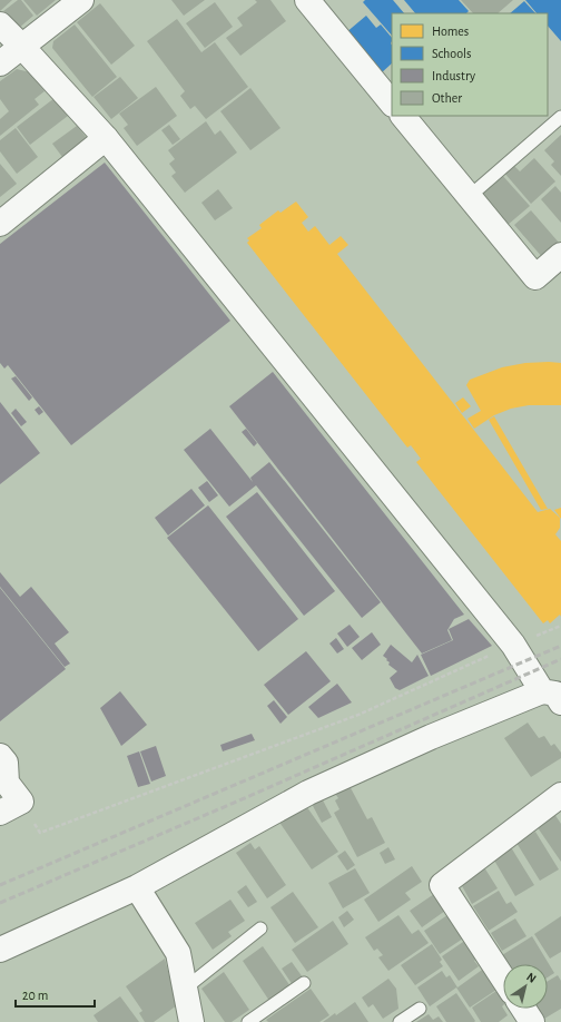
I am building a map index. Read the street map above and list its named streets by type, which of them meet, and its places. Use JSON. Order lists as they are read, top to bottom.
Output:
{
  "legend": [
    "Homes",
    "Schools",
    "Industry",
    "Other"
  ],
  "scale_bar": "20 m",
  "north": "top right"
}
